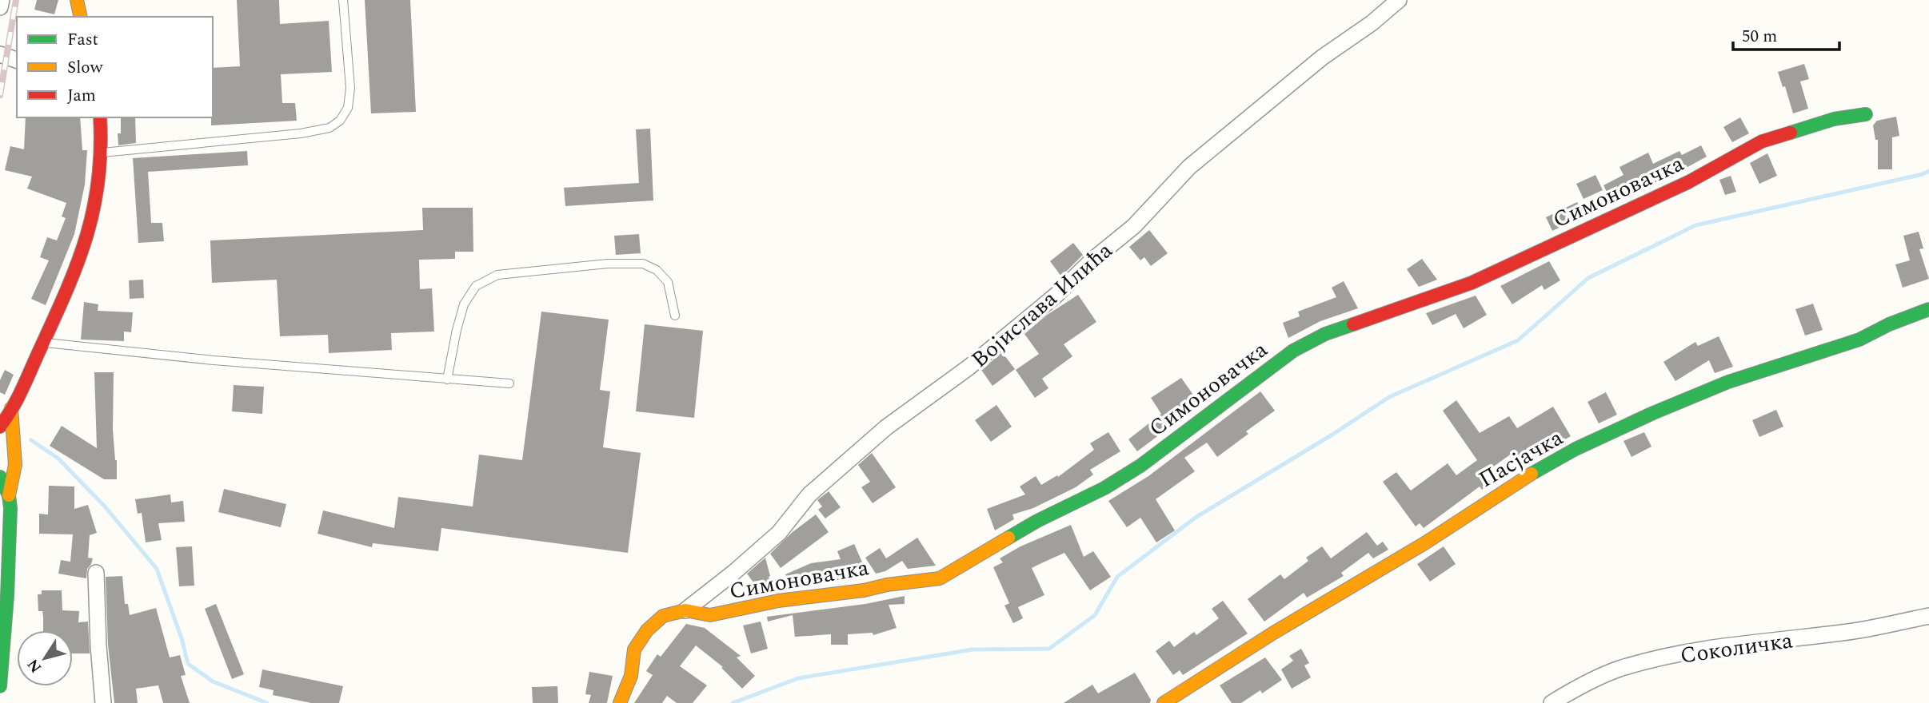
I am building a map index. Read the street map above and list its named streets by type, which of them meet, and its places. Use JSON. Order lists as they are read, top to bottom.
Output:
{
  "streets": {
    "main road": ["Симоновачка", "Пасјачка"],
    "street": ["Војислава Илића", "Соколичка"]
  },
  "crossings": [
    ["Симоновачка", "Војислава Илића"]
  ],
  "legend": ["Fast", "Slow", "Jam"],
  "scale_bar": "50 m",
  "north": "bottom left"
}
